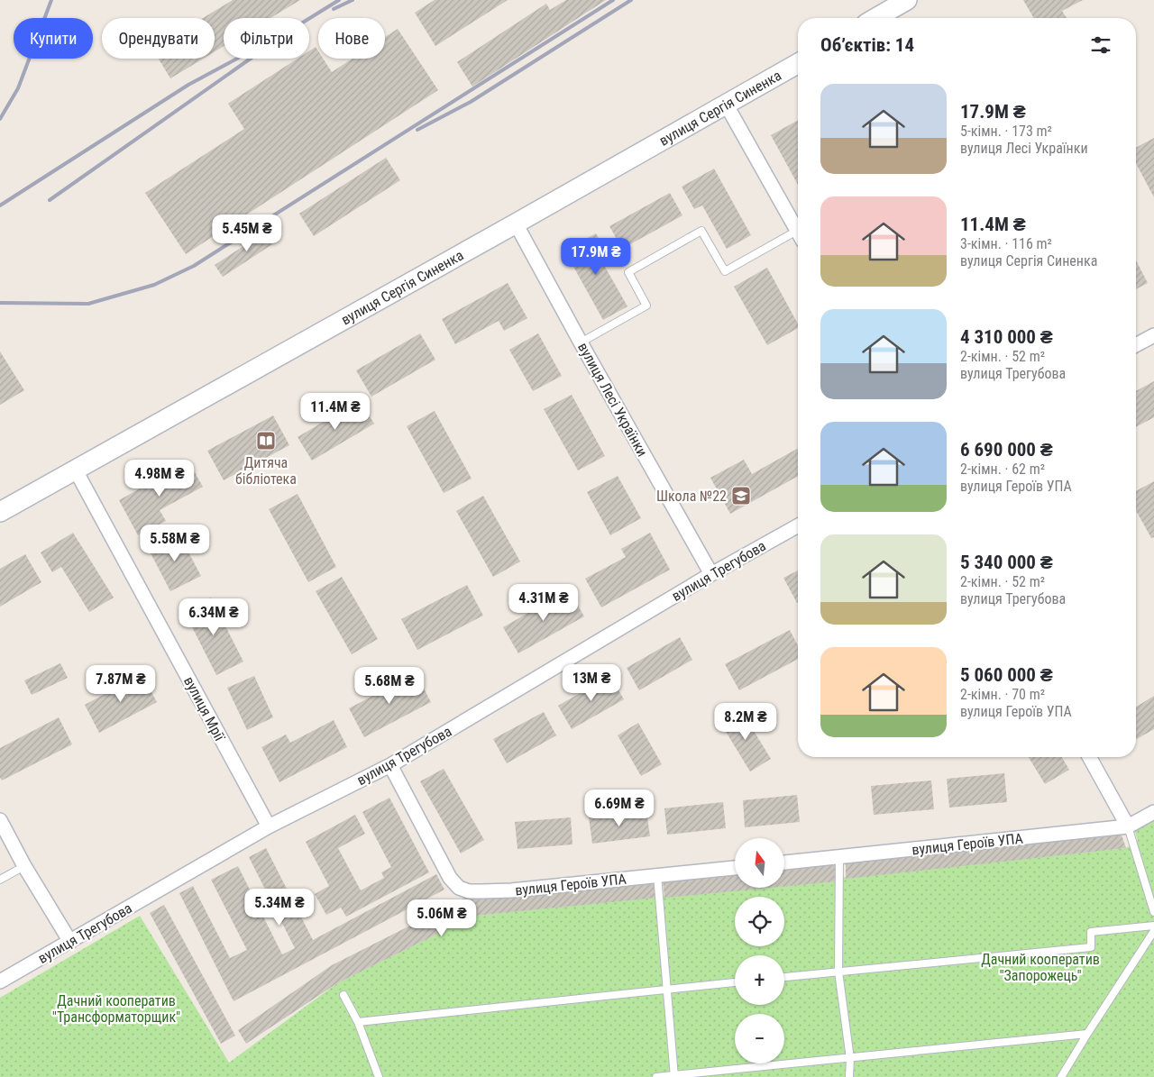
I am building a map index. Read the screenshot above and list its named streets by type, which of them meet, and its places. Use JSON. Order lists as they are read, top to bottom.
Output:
{
  "streets": {
    "street": [
      "вулиця Сергія Синенка",
      "вулиця Лесі Українки",
      "вулиця Трегубова",
      "вулиця Мрії",
      "вулиця Героїв УПА"
    ]
  },
  "crossings": [
    ["вулиця Сергія Синенка", "вулиця Лесі Українки"],
    ["вулиця Сергія Синенка", "вулиця Мрії"],
    ["вулиця Лесі Українки", "вулиця Трегубова"],
    ["вулиця Трегубова", "вулиця Мрії"],
    ["вулиця Трегубова", "вулиця Героїв УПА"]
  ],
  "parks": ["Дачний кооператив \"Запорожець\"", "Дачний кооператив \"Трансформаторщик\""],
  "places": {
    "library": ["Дитяча бібліотека"],
    "school or university": ["Школа №22"]
  },
  "north": "top",
  "page": {
    "chip": [
      "Купити",
      "Орендувати",
      "Фільтри",
      "Нове"
    ],
    "heading": "Об’єктів: 14",
    "list": [
      {
        "name": "17.9M ₴",
        "note": "5-кімн. · 173 m² · вулиця Лесі Українки"
      },
      {
        "name": "11.4M ₴",
        "note": "3-кімн. · 116 m² · вулиця Сергія Синенка"
      },
      {
        "name": "4 310 000 ₴",
        "note": "2-кімн. · 52 m² · вулиця Трегубова"
      },
      {
        "name": "6 690 000 ₴",
        "note": "2-кімн. · 62 m² · вулиця Героїв УПА"
      },
      {
        "name": "5 340 000 ₴",
        "note": "2-кімн. · 52 m² · вулиця Трегубова"
      },
      {
        "name": "5 060 000 ₴",
        "note": "2-кімн. · 70 m² · вулиця Героїв УПА"
      }
    ],
    "price": [
      "5.45M ₴",
      "17.9M ₴",
      "11.4M ₴",
      "4.98M ₴",
      "5.58M ₴",
      "4.31M ₴",
      "6.34M ₴",
      "13M ₴",
      "7.87M ₴",
      "5.68M ₴",
      "8.2M ₴",
      "6.69M ₴",
      "5.34M ₴",
      "5.06M ₴"
    ],
    "map_buttons": ["+", "−"]
  }
}
